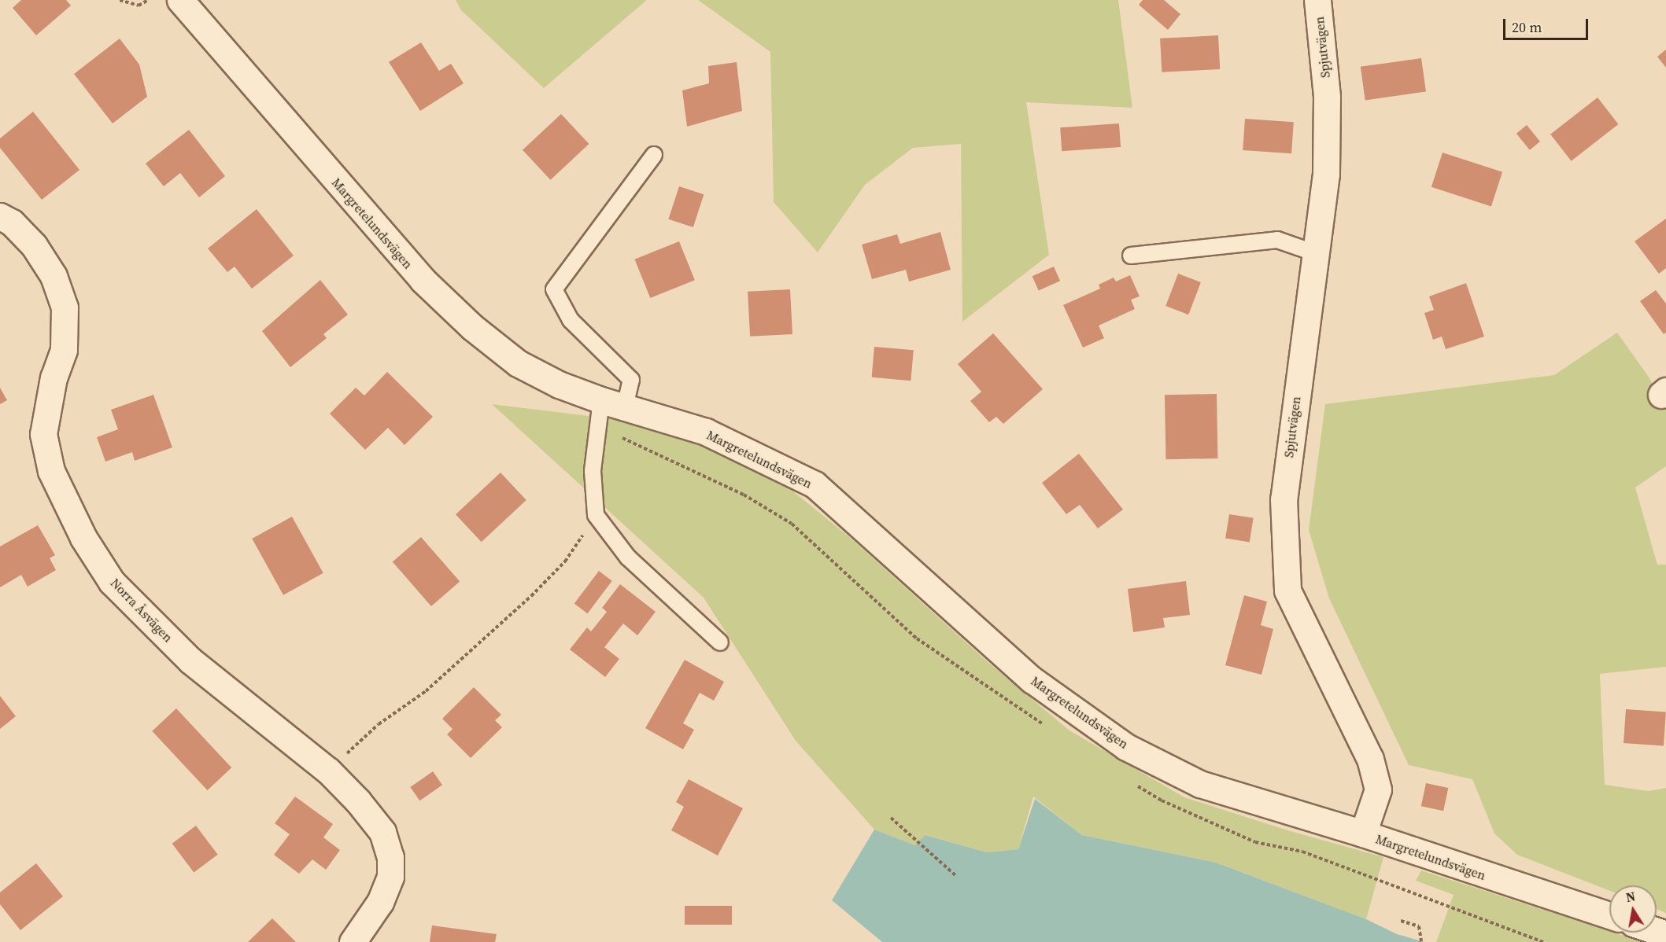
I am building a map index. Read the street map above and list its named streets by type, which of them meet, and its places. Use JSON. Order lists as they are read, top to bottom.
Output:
{
  "streets": {
    "street": ["Spjutvägen", "Margretelundsvägen", "Norra Åsvägen"]
  },
  "crossings": [
    ["Spjutvägen", "Margretelundsvägen"]
  ],
  "scale_bar": "20 m",
  "north": "top"
}
